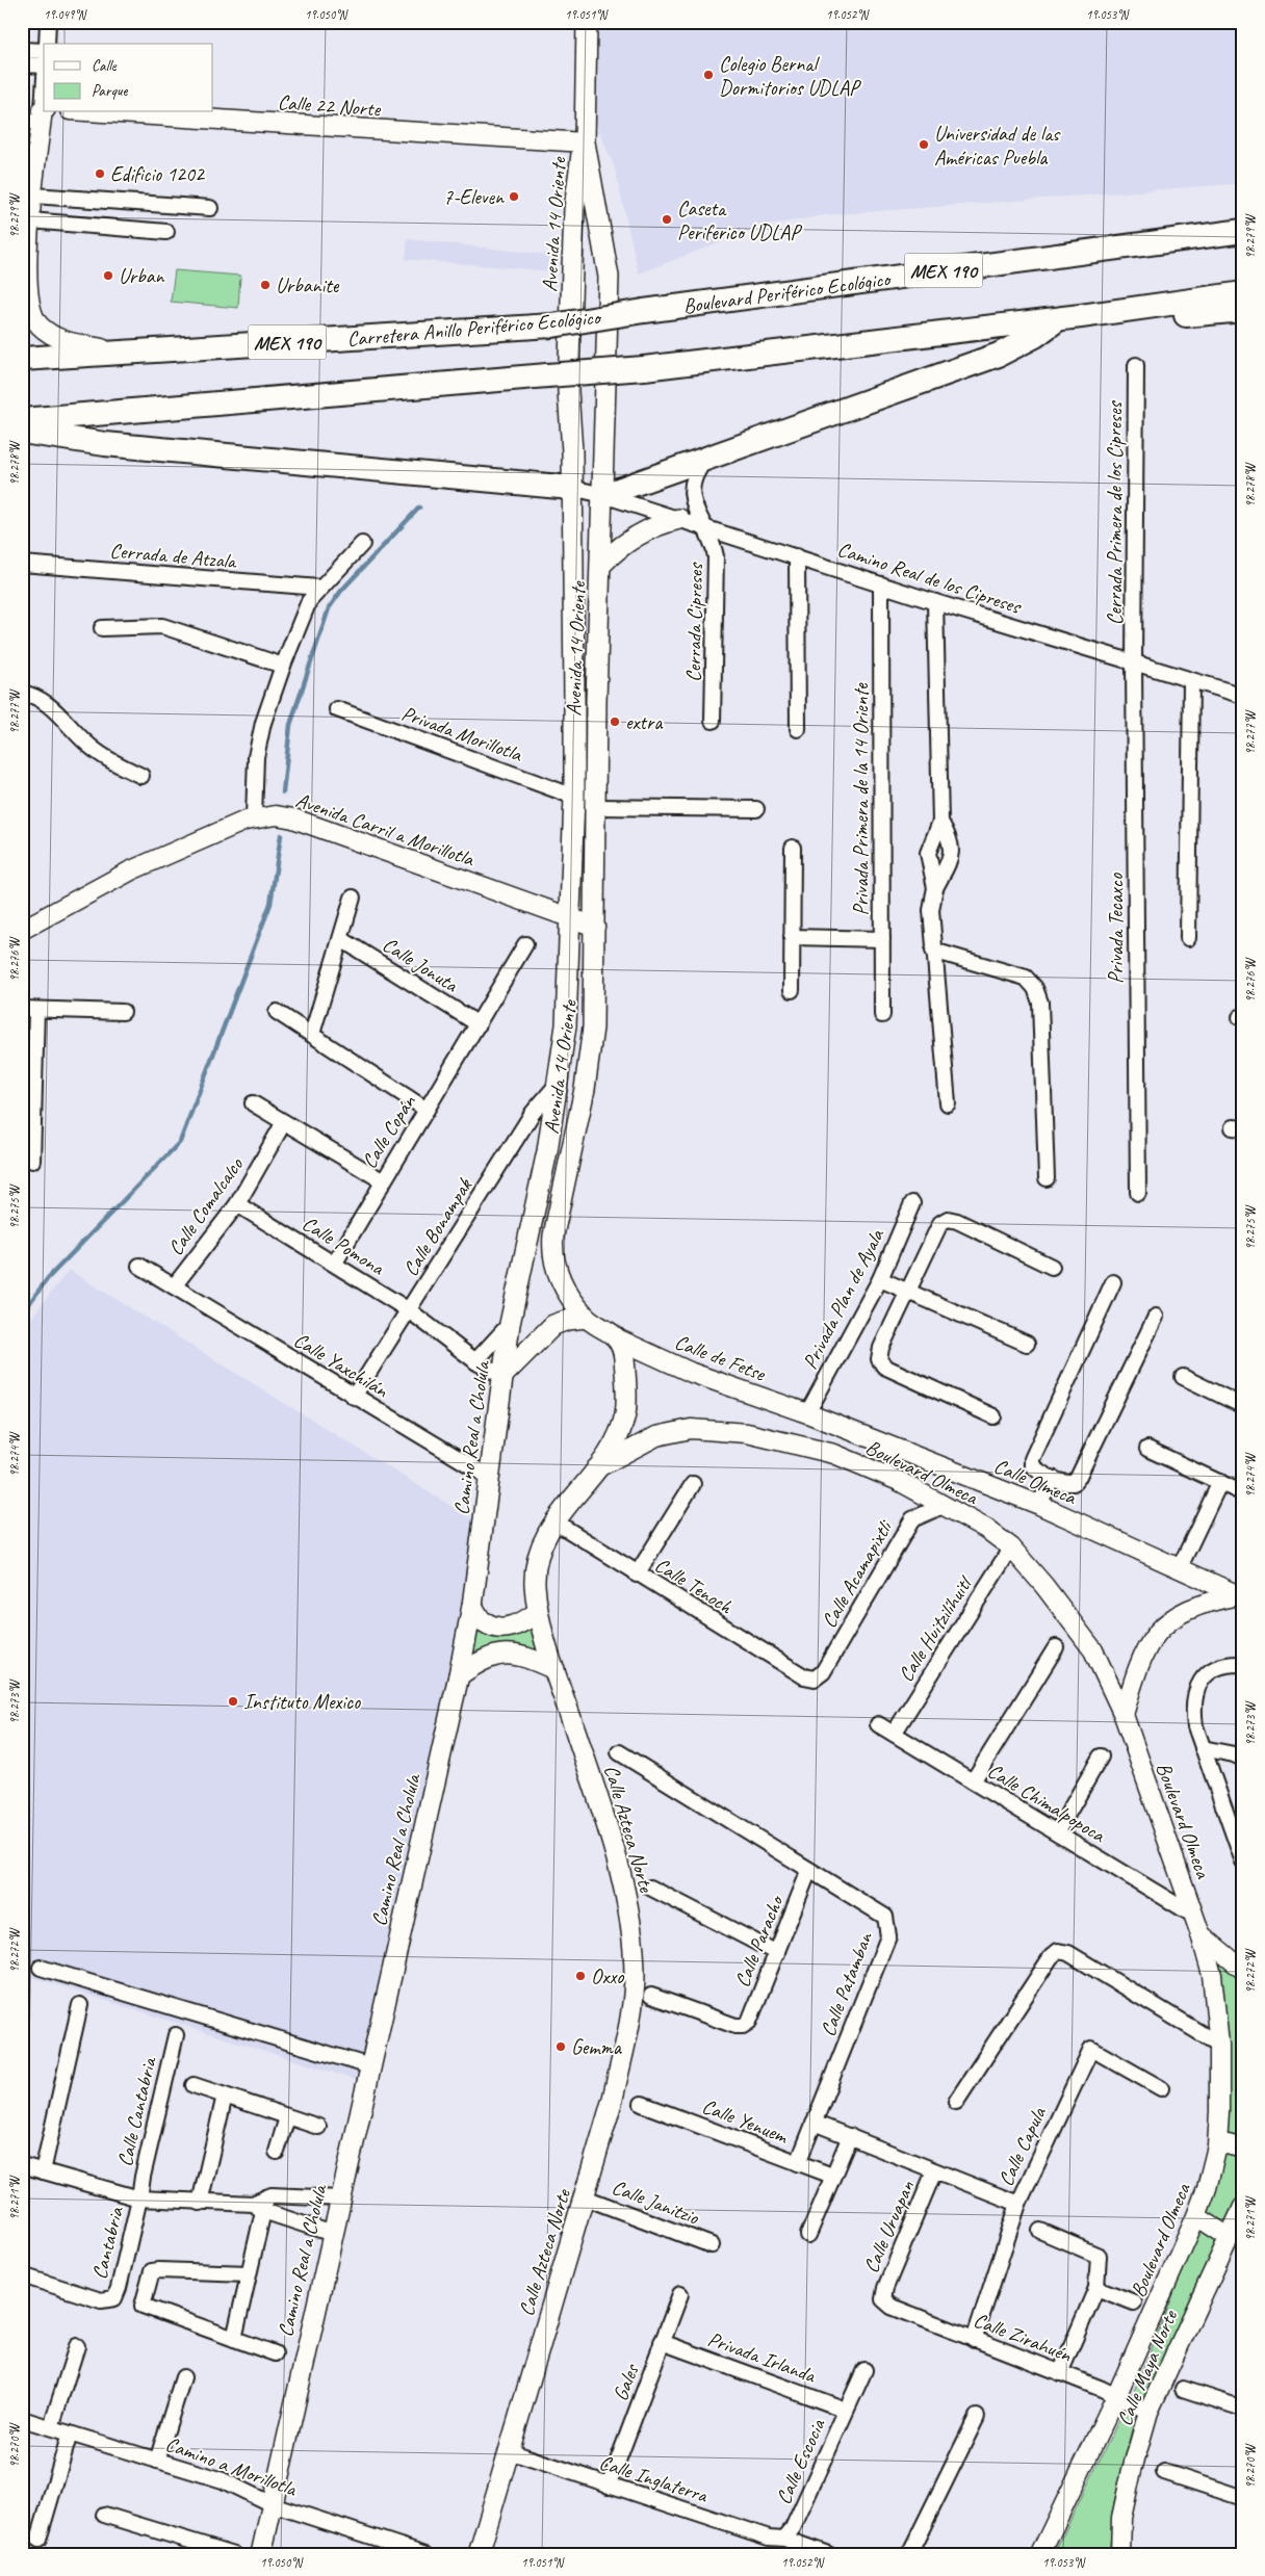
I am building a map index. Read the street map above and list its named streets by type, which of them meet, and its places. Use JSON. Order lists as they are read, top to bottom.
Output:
{
  "streets": {
    "highway": ["MEX 190", "Boulevard Periférico Ecológico", "Carretera Anillo Periférico Ecológico"],
    "main road": ["Avenida 14 Oriente", "Camino Real a Cholula", "Calle Azteca Norte"],
    "street": [
      "Calle 22 Norte",
      "Cerrada Primera de los Cipreses",
      "Cerrada de Atzala",
      "Camino Real de los Cipreses",
      "Cerrada Cipreses",
      "Privada Morillotla",
      "Privada Primera de la 14 Oriente",
      "Avenida Carril a Morillotla",
      "Privada Tecaxco",
      "Calle Jonuta",
      "Calle Copán",
      "Calle Comalcalco",
      "Calle Bonampak",
      "Calle Pomona",
      "Privada Plan de Ayala",
      "Calle de Fetse",
      "Calle Yaxchilán",
      "Boulevard Olmeca",
      "Calle Olmeca",
      "Calle Acamapixtli",
      "Calle Tenoch",
      "Calle Huitzilíhuitl",
      "Calle Chimalpopoca",
      "Calle Paracho",
      "Calle Patamban",
      "Calle Cantabria",
      "Calle Yenuem",
      "Calle Capula",
      "Calle Janitzio",
      "Calle Uruapan",
      "Cantabria",
      "Calle Zirahuén",
      "Privada Irlanda",
      "Calle Maya Norte",
      "Gales",
      "Calle Escocia",
      "Camino a Morillotla",
      "Calle Inglaterra"
    ]
  },
  "crossings": [
    ["Calle 22 Norte", "Avenida 14 Oriente"],
    ["Avenida 14 Oriente", "Camino Real de los Cipreses"],
    ["Avenida 14 Oriente", "Privada Morillotla"],
    ["Avenida 14 Oriente", "Avenida Carril a Morillotla"],
    ["Avenida 14 Oriente", "Calle Bonampak"],
    ["Avenida 14 Oriente", "Camino Real a Cholula"],
    ["Boulevard Periférico Ecológico", "Carretera Anillo Periférico Ecológico"],
    ["Cerrada Primera de los Cipreses", "Camino Real de los Cipreses"],
    ["Cerrada Primera de los Cipreses", "Privada Tecaxco"],
    ["Camino Real de los Cipreses", "Cerrada Cipreses"],
    ["Camino Real de los Cipreses", "Privada Primera de la 14 Oriente"],
    ["Camino Real de los Cipreses", "Privada Tecaxco"],
    ["Calle Jonuta", "Calle Copán"],
    ["Calle Copán", "Calle Pomona"],
    ["Calle Comalcalco", "Calle Pomona"],
    ["Calle Comalcalco", "Calle Yaxchilán"],
    ["Calle Bonampak", "Calle Pomona"],
    ["Calle Bonampak", "Calle Yaxchilán"],
    ["Calle Pomona", "Camino Real a Cholula"],
    ["Privada Plan de Ayala", "Calle de Fetse"],
    ["Privada Plan de Ayala", "Calle Olmeca"],
    ["Calle de Fetse", "Calle Olmeca"],
    ["Calle de Fetse", "Calle Azteca Norte"],
    ["Calle Yaxchilán", "Camino Real a Cholula"],
    ["Camino Real a Cholula", "Camino a Morillotla"],
    ["Boulevard Olmeca", "Calle Acamapixtli"],
    ["Boulevard Olmeca", "Calle Huitzilíhuitl"],
    ["Boulevard Olmeca", "Calle Chimalpopoca"],
    ["Boulevard Olmeca", "Calle Azteca Norte"],
    ["Boulevard Olmeca", "Calle Zirahuén"],
    ["Calle Acamapixtli", "Calle Tenoch"],
    ["Calle Tenoch", "Calle Azteca Norte"],
    ["Calle Huitzilíhuitl", "Calle Chimalpopoca"],
    ["Calle Azteca Norte", "Calle Janitzio"],
    ["Calle Azteca Norte", "Calle Inglaterra"],
    ["Calle Paracho", "Calle Patamban"],
    ["Calle Patamban", "Calle Yenuem"],
    ["Calle Cantabria", "Cantabria"],
    ["Calle Capula", "Calle Zirahuén"],
    ["Calle Uruapan", "Calle Zirahuén"],
    ["Calle Zirahuén", "Calle Maya Norte"],
    ["Privada Irlanda", "Gales"],
    ["Privada Irlanda", "Calle Escocia"],
    ["Gales", "Calle Inglaterra"],
    ["Calle Escocia", "Calle Inglaterra"]
  ],
  "places": [
    "Colegio Bernal Dormitorios UDLAP",
    "Universidad de las Américas Puebla",
    "Edificio 1202",
    "7-Eleven",
    "Caseta Periferico UDLAP",
    "Urban",
    "Urbanite",
    "extra",
    "Instituto Mexico",
    "Oxxo",
    "Gemma"
  ],
  "legend": ["Calle", "Parque"],
  "coordinates": [
    "19.049°N",
    "19.050°N",
    "19.051°N",
    "19.052°N",
    "19.053°N",
    "98.279°W",
    "98.278°W",
    "98.277°W",
    "98.276°W",
    "98.275°W",
    "98.274°W",
    "98.273°W",
    "98.272°W",
    "98.271°W",
    "98.270°W"
  ]
}
